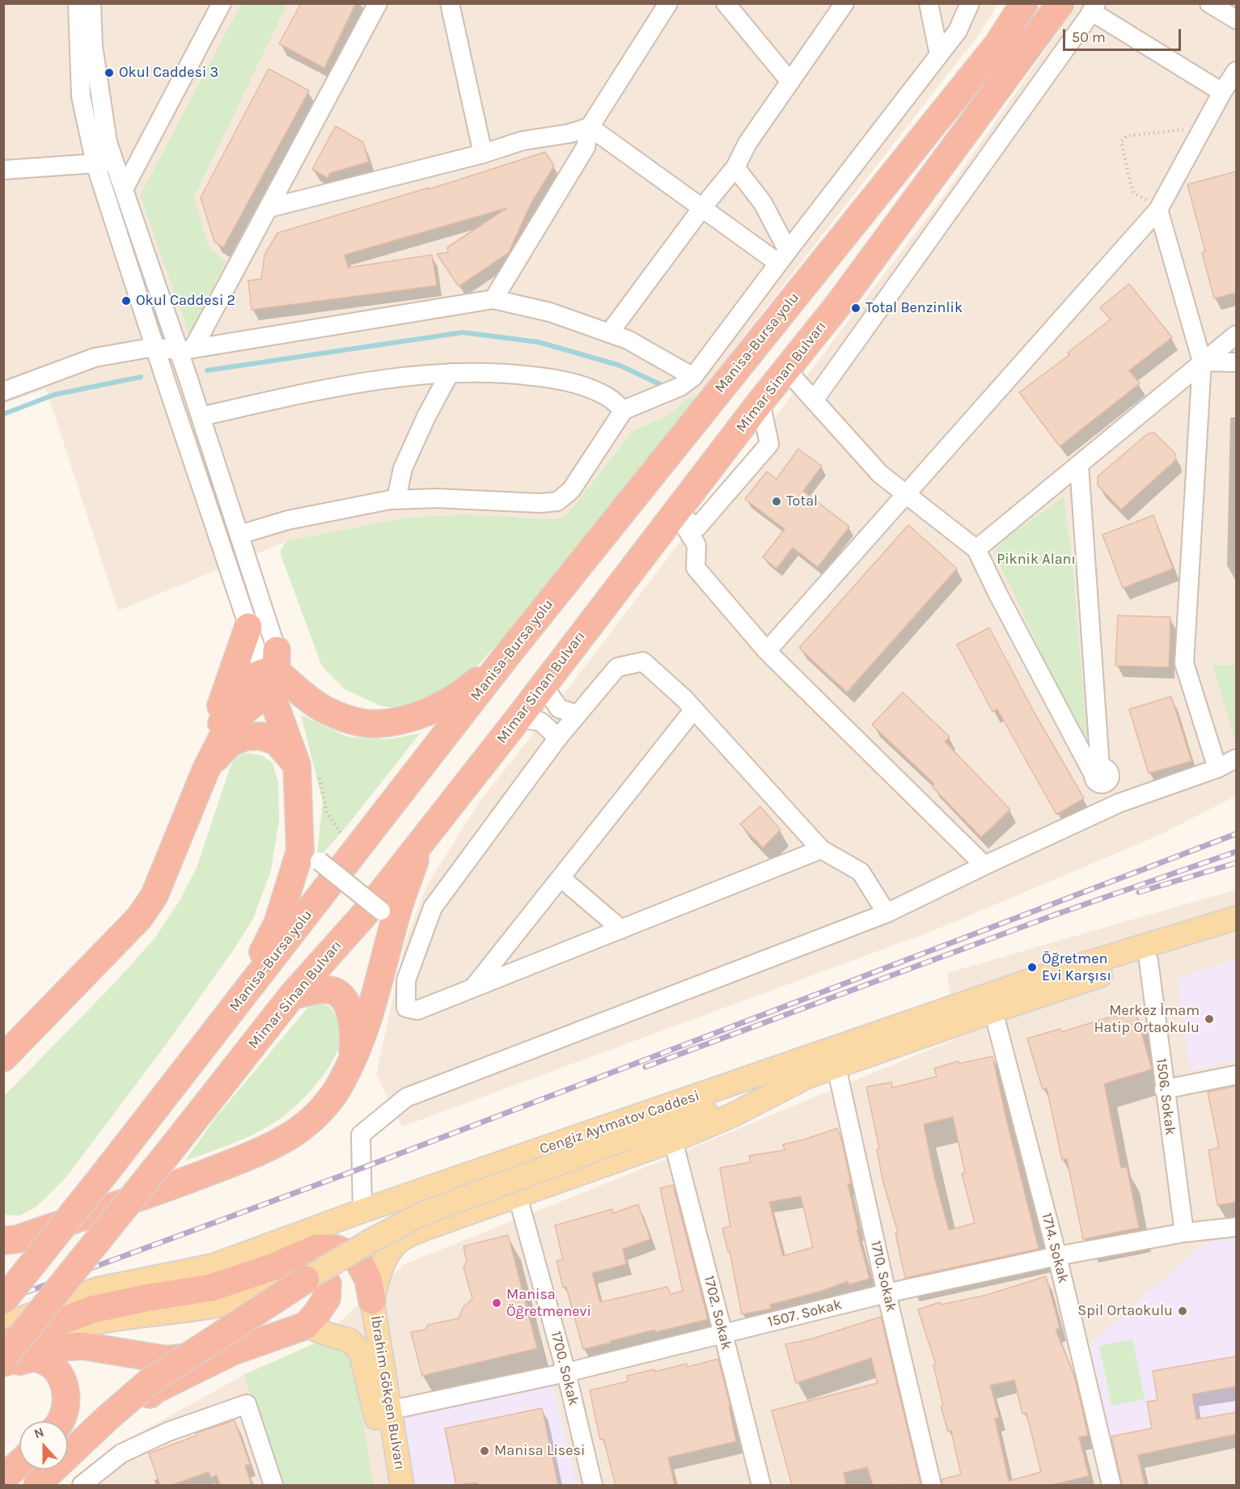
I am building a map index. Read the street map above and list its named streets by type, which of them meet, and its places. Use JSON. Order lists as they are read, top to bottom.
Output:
{
  "streets": {
    "highway": ["Manisa-Bursa yolu", "Mimar Sinan Bulvarı"],
    "main road": ["Cengiz Aytmatov Caddesi", "İbrahim Gökçen Bulvarı"],
    "street": [
      "1506. Sokak",
      "1714. Sokak",
      "1710. Sokak",
      "1702. Sokak",
      "1507. Sokak",
      "1700. Sokak"
    ]
  },
  "crossings": [
    ["Mimar Sinan Bulvarı", "Cengiz Aytmatov Caddesi"],
    ["1506. Sokak", "Cengiz Aytmatov Caddesi"],
    ["1506. Sokak", "1507. Sokak"],
    ["Cengiz Aytmatov Caddesi", "1714. Sokak"],
    ["Cengiz Aytmatov Caddesi", "1710. Sokak"],
    ["1714. Sokak", "1507. Sokak"],
    ["1710. Sokak", "1507. Sokak"],
    ["1702. Sokak", "1507. Sokak"],
    ["1507. Sokak", "1700. Sokak"],
    ["1507. Sokak", "İbrahim Gökçen Bulvarı"]
  ],
  "parks": ["Piknik Alanı"],
  "places": [
    "Okul Caddesi 3",
    "Okul Caddesi 2",
    "Total Benzinlik",
    "Total",
    "Öğretmen Evi Karşısı",
    "Merkez İmam Hatip Ortaokulu",
    "Manisa Öğretmenevi",
    "Spil Ortaokulu",
    "Manisa Lisesi"
  ],
  "scale_bar": "50 m",
  "north": "top"
}
